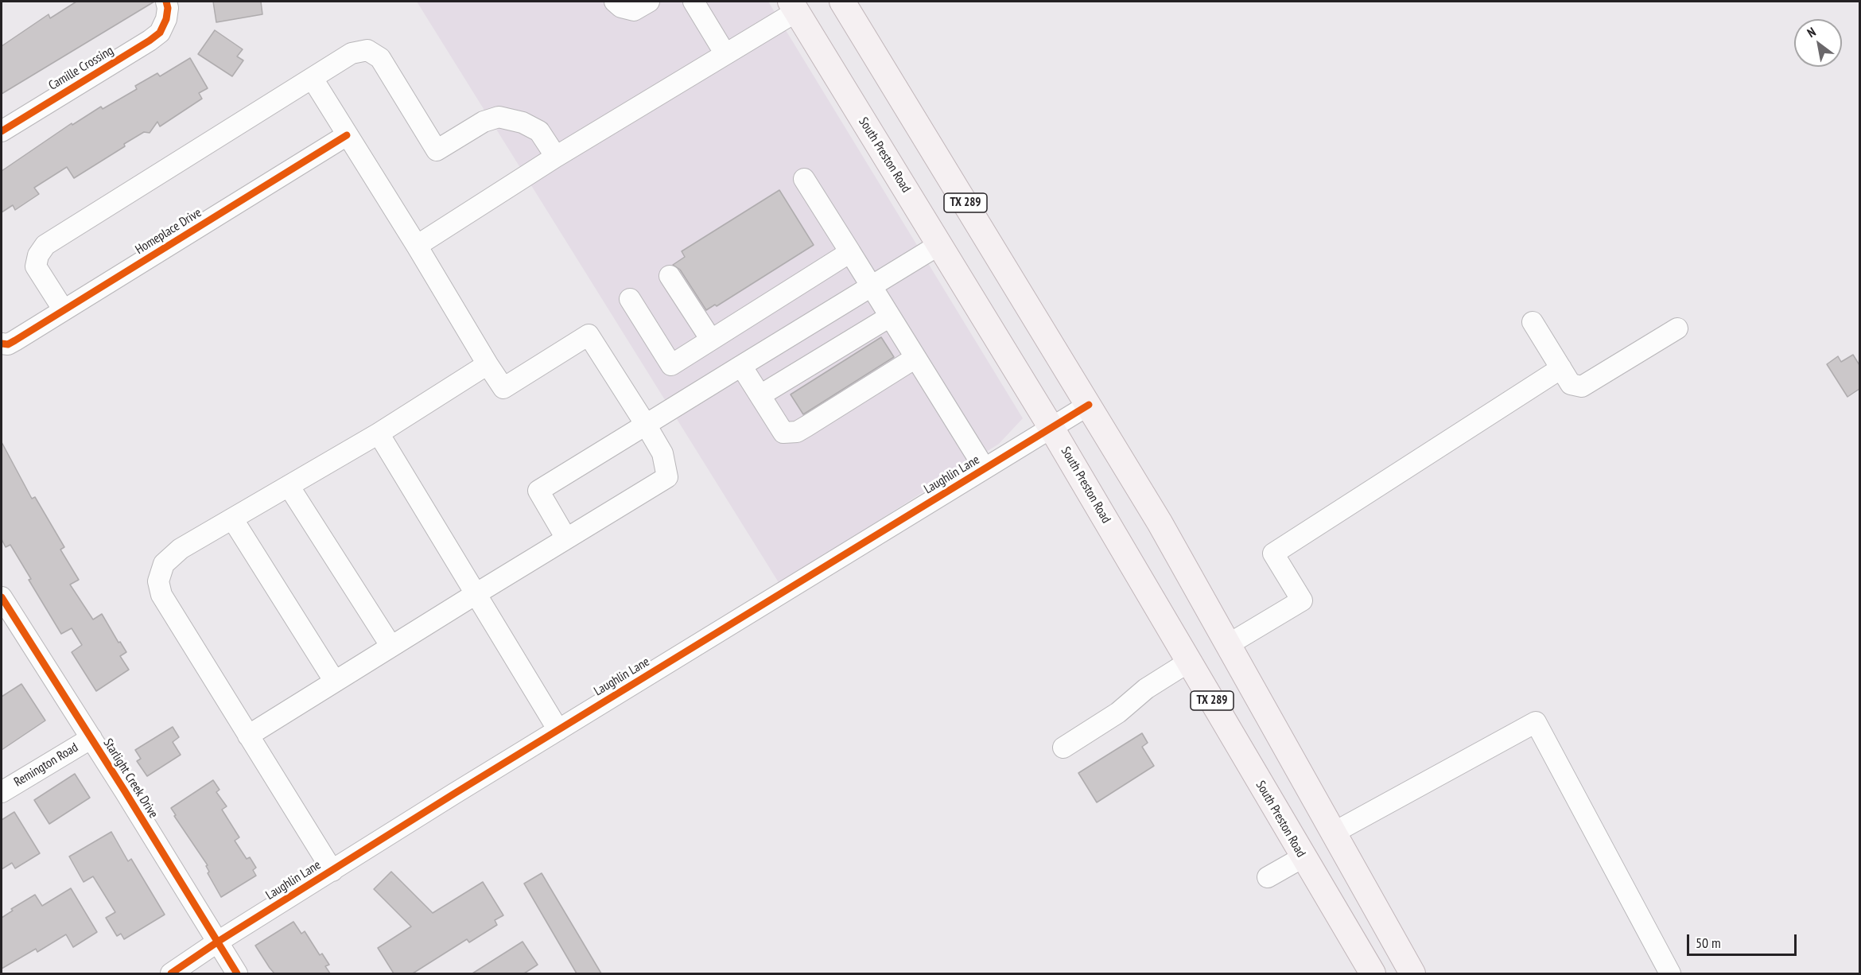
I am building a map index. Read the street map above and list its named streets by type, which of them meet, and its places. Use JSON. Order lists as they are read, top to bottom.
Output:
{
  "streets": {
    "main road": ["South Preston Road", "TX 289"],
    "street": [
      "Camille Crossing",
      "Homeplace Drive",
      "Laughlin Lane",
      "Remington Road",
      "Starlight Creek Drive"
    ]
  },
  "crossings": [
    ["South Preston Road", "Laughlin Lane"],
    ["TX 289", "Laughlin Lane"],
    ["Laughlin Lane", "Starlight Creek Drive"],
    ["Remington Road", "Starlight Creek Drive"]
  ],
  "scale_bar": "50 m",
  "north": "top left"
}
